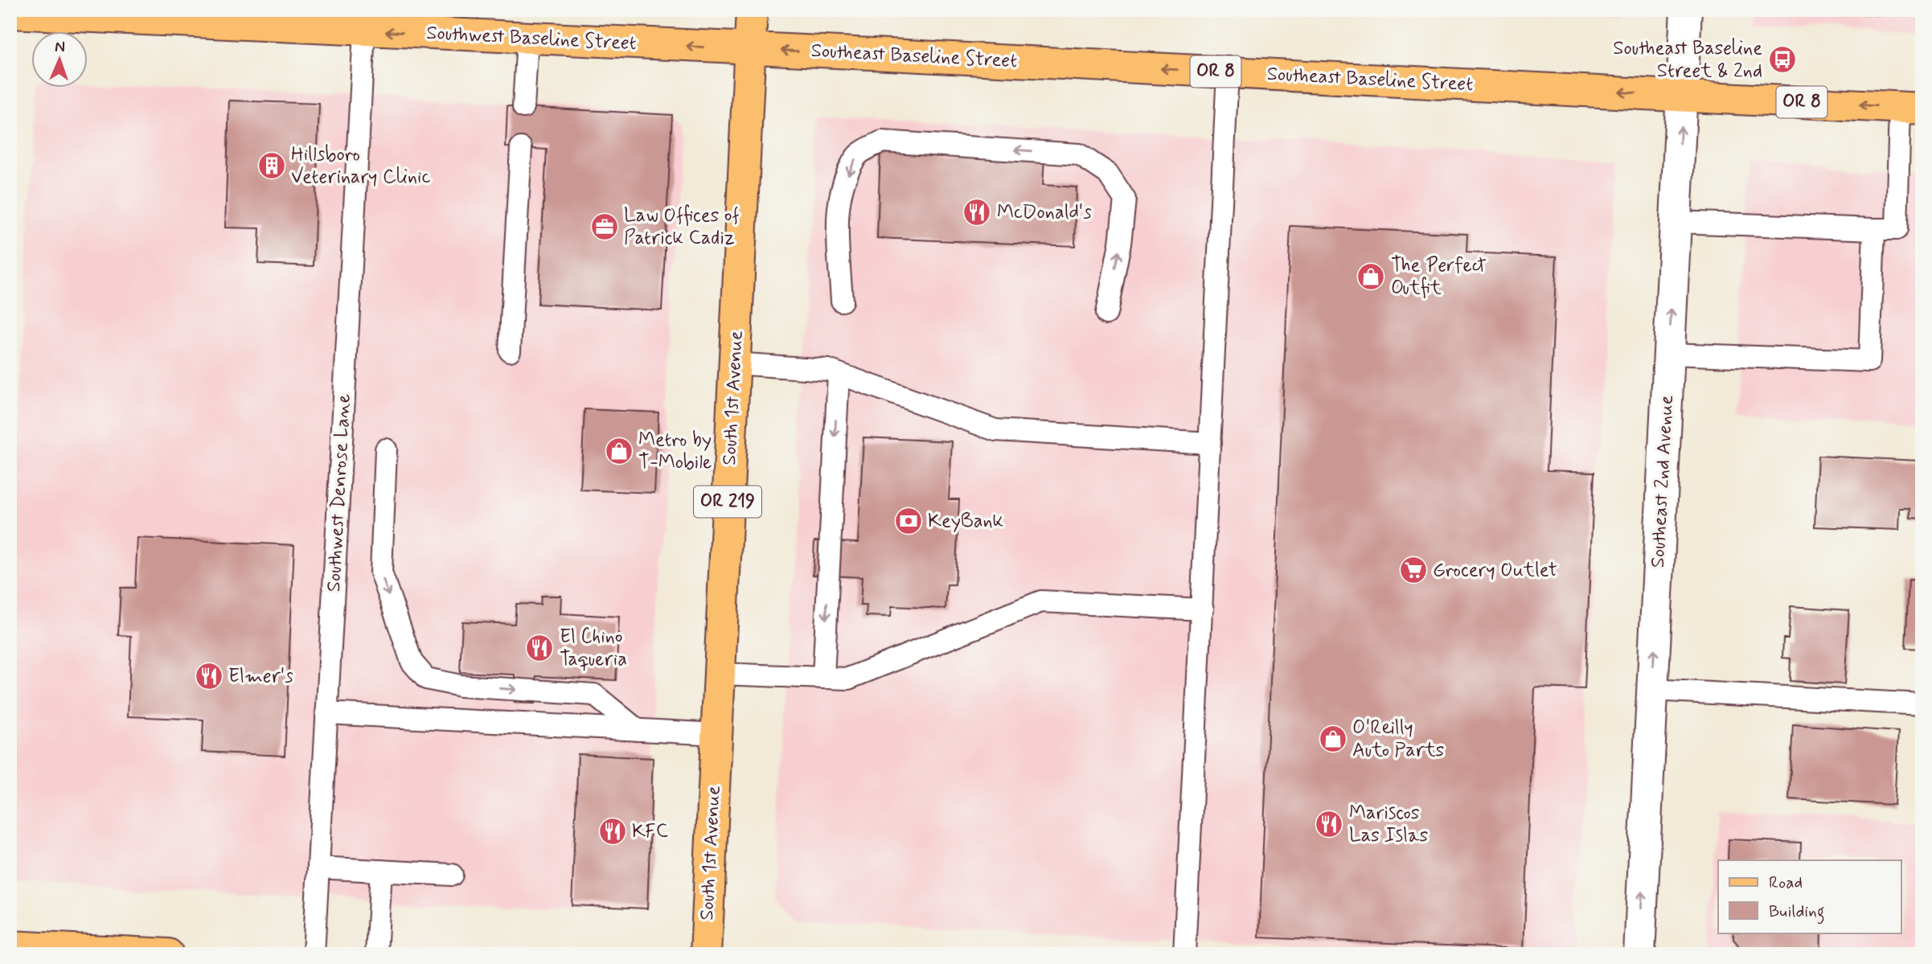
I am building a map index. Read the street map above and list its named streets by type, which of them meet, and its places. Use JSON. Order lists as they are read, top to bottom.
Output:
{
  "streets": {
    "main road": [
      "Southwest Baseline Street",
      "Southeast Baseline Street",
      "OR 8",
      "South 1st Avenue",
      "OR 219"
    ],
    "street": ["Southeast 2nd Avenue"],
    "lane": ["Southwest Denrose Lane"]
  },
  "crossings": [
    ["Southwest Baseline Street", "Southeast Baseline Street"],
    ["Southwest Baseline Street", "South 1st Avenue"],
    ["Southwest Baseline Street", "Southwest Denrose Lane"],
    ["Southeast Baseline Street", "South 1st Avenue"],
    ["Southeast Baseline Street", "Southeast 2nd Avenue"]
  ],
  "one_way": ["Southwest Baseline Street", "Southeast Baseline Street", "Southeast 2nd Avenue"],
  "places": {
    "bus stop": ["Southeast Baseline Street & 2nd"],
    "building": ["Hillsboro Veterinary Clinic"],
    "restaurant": [
      "McDonald's",
      "El Chino Taqueria",
      "Elmer's",
      "Mariscos Las Islas",
      "KFC"
    ],
    "office": ["Law Offices of Patrick Cadiz"],
    "shop": ["The Perfect Outfit", "Metro by T-Mobile", "O'Reilly Auto Parts"],
    "bank": ["KeyBank"],
    "supermarket": ["Grocery Outlet"]
  },
  "legend": ["Road", "Building"],
  "north": "top"
}
